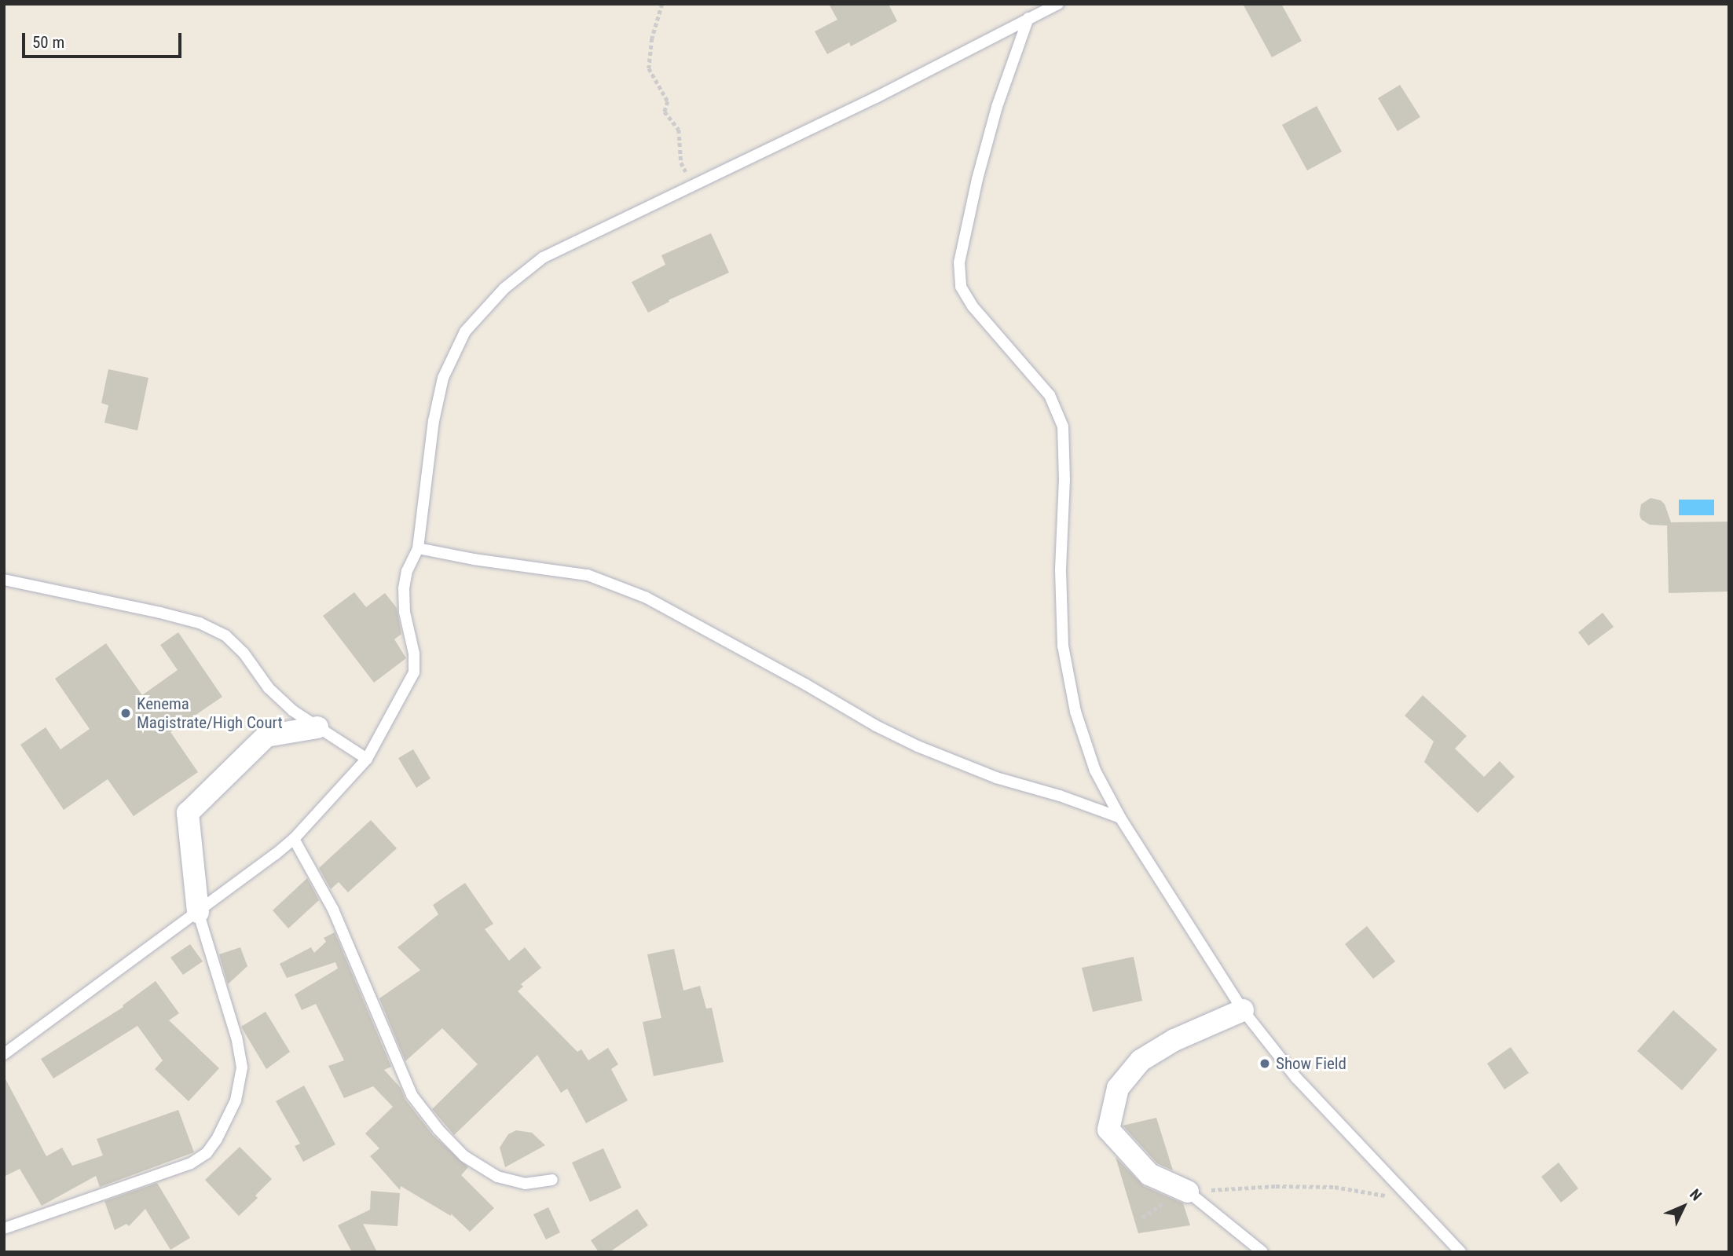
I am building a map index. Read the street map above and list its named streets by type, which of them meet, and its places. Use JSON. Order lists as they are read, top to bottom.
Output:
{
  "places": ["Kenema Magistrate/High Court", "Show Field"],
  "scale_bar": "50 m",
  "north": "top right"
}
